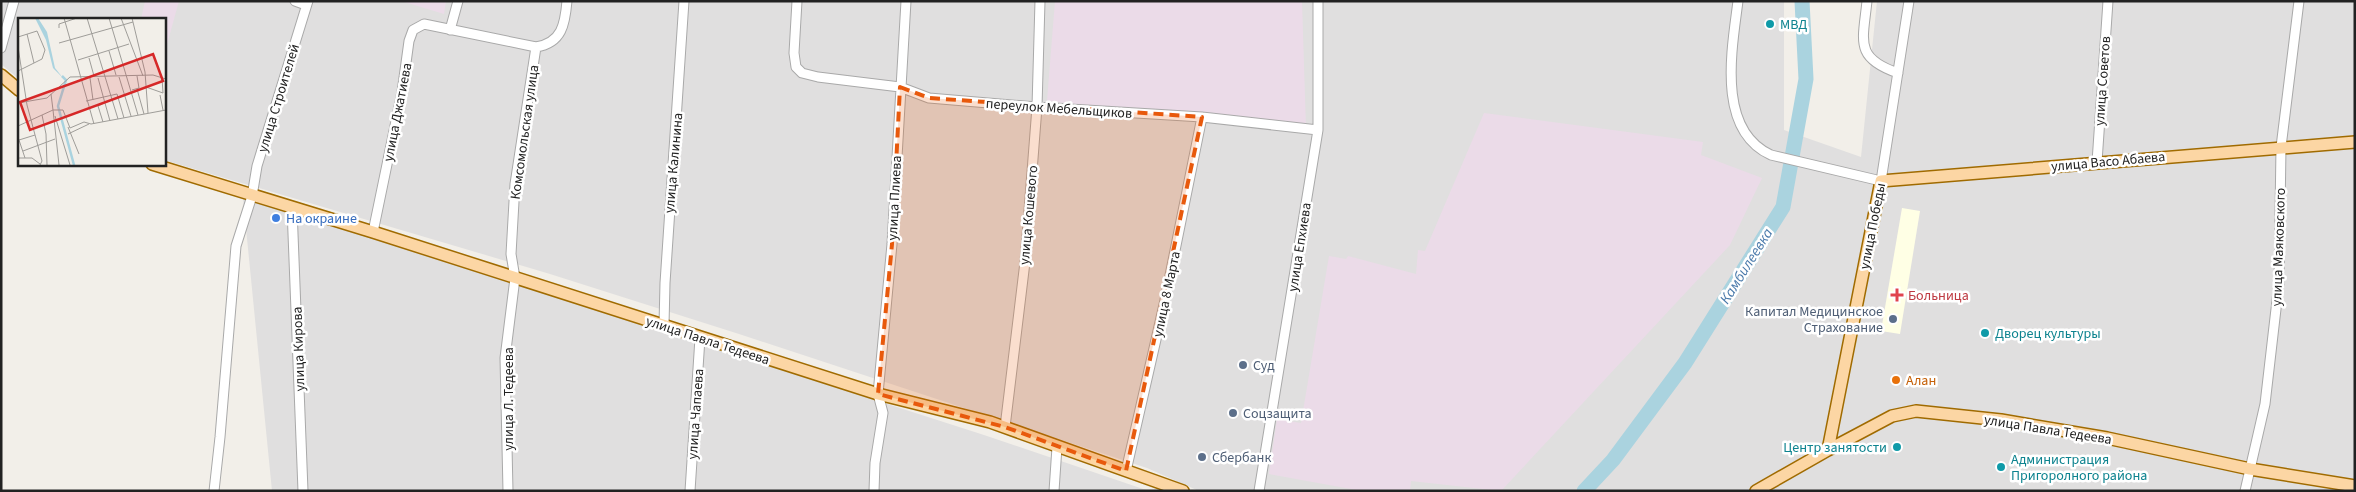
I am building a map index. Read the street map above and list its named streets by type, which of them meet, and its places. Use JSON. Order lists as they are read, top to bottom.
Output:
{
  "streets": {
    "main road": ["улица Васо Абаева", "улица Победы", "улица Павла Тедеева"],
    "street": [
      "улица Советов",
      "улица Строителей",
      "переулок Мебельщиков",
      "улица Джатиева",
      "Комсомольская улица",
      "улица Калинина",
      "улица Плиева",
      "улица Кошевого",
      "улица Епхиева",
      "улица Маяковского",
      "улица 8 Марта",
      "улица Кирова",
      "улица Л. Тедеева",
      "улица Чапаева"
    ]
  },
  "crossings": [
    ["улица Советов", "улица Васо Абаева"],
    ["улица Строителей", "улица Павла Тедеева"],
    ["переулок Мебельщиков", "улица Плиева"],
    ["переулок Мебельщиков", "улица Кошевого"],
    ["переулок Мебельщиков", "улица Епхиева"],
    ["переулок Мебельщиков", "улица 8 Марта"],
    ["улица Джатиева", "Комсомольская улица"],
    ["улица Джатиева", "улица Павла Тедеева"],
    ["Комсомольская улица", "улица Павла Тедеева"],
    ["Комсомольская улица", "улица Л. Тедеева"],
    ["улица Васо Абаева", "улица Победы"],
    ["улица Васо Абаева", "улица Маяковского"],
    ["улица Калинина", "улица Павла Тедеева"],
    ["улица Плиева", "улица Павла Тедеева"],
    ["улица Кошевого", "улица Павла Тедеева"],
    ["улица Победы", "улица Павла Тедеева"],
    ["улица Маяковского", "улица Павла Тедеева"],
    ["улица 8 Марта", "улица Павла Тедеева"],
    ["улица Павла Тедеева", "улица Кирова"],
    ["улица Павла Тедеева", "улица Л. Тедеева"],
    ["улица Павла Тедеева", "улица Чапаева"]
  ],
  "water": ["Камбилеевка"],
  "places": {
    "other": [
      "МВД",
      "На окраине",
      "Капитал Медицинское Страхование",
      "Дворец культуры",
      "Суд",
      "Алан",
      "Соцзащита",
      "Центр занятости",
      "Сбербанк",
      "Администрация Пригоролного района"
    ],
    "health": ["Больница"]
  }
}
